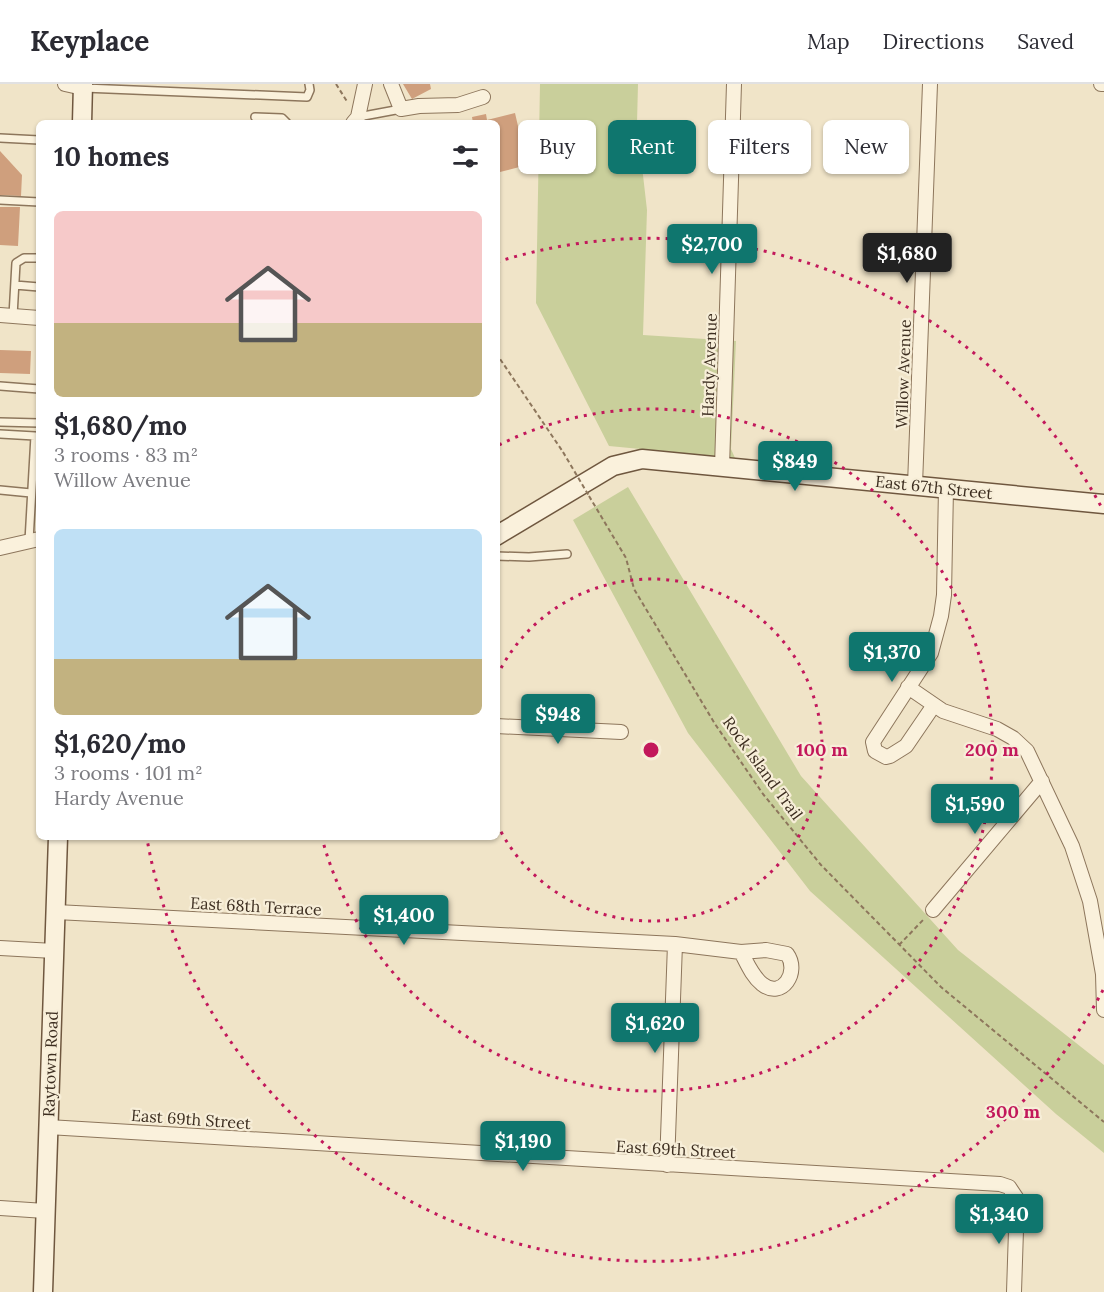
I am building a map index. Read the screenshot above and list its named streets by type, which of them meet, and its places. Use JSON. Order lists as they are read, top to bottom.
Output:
{
  "streets": {
    "street": [
      "Hardy Avenue",
      "Willow Avenue",
      "East 67th Street",
      "East 68th Terrace",
      "Raytown Road",
      "East 69th Street"
    ],
    "path": ["Rock Island Trail"]
  },
  "crossings": [
    ["Hardy Avenue", "East 67th Street"],
    ["Willow Avenue", "East 67th Street"],
    ["East 68th Terrace", "Raytown Road"],
    ["Raytown Road", "East 69th Street"]
  ],
  "page": {
    "header": "Keyplace",
    "nav": ["Map", "Directions", "Saved"],
    "chip": [
      "Buy",
      "Rent",
      "Filters",
      "New"
    ],
    "heading": "10 homes",
    "list": [
      {
        "name": "$1,680/mo",
        "note": "3 rooms · 83 m² · Willow Avenue"
      },
      {
        "name": "$1,620/mo",
        "note": "3 rooms · 101 m² · Hardy Avenue"
      }
    ],
    "price": [
      "$2,700",
      "$1,680",
      "$849",
      "$1,370",
      "$948",
      "$1,590",
      "$1,400",
      "$1,620",
      "$1,190",
      "$1,340"
    ]
  },
  "rings": ["100 m", "200 m", "300 m"]
}
